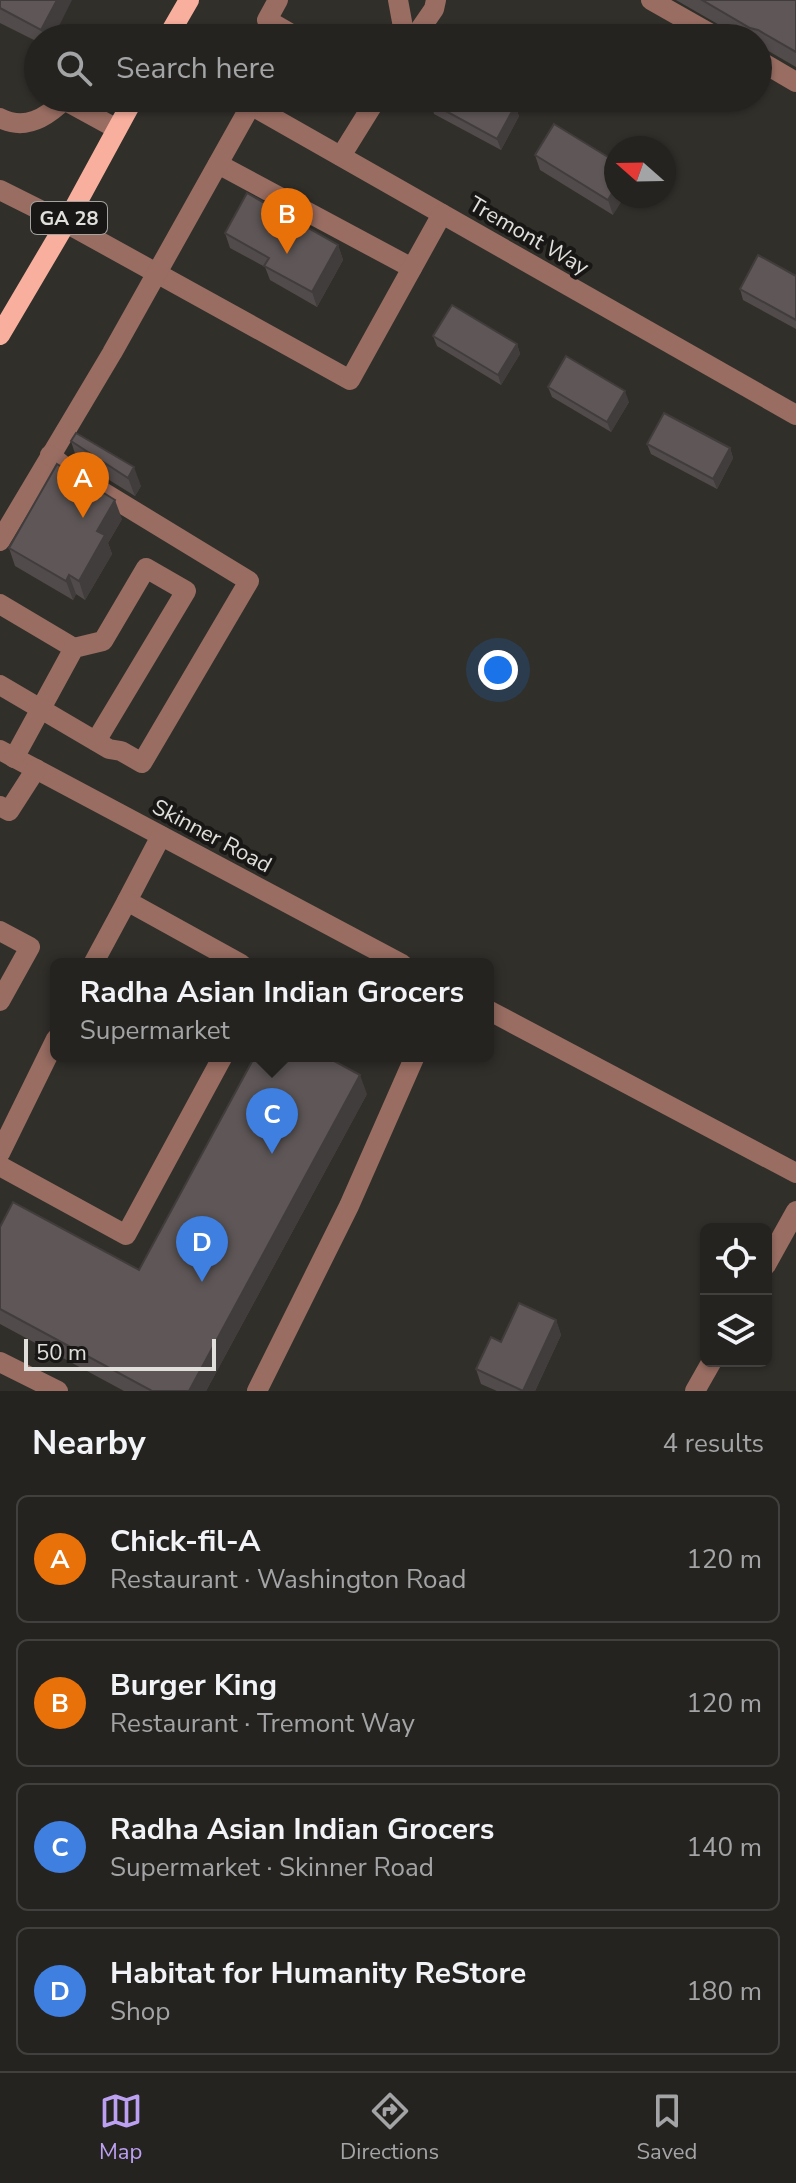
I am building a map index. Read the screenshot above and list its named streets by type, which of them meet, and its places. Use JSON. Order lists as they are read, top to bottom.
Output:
{
  "streets": {
    "main road": ["GA 28"],
    "street": ["Tremont Way", "Skinner Road"]
  },
  "scale_bar": "50 m",
  "north": "left",
  "page": {
    "search": "Search here",
    "pins": [
      "B",
      "A",
      "C",
      "D"
    ],
    "popup": ["Radha Asian Indian Grocers", "Supermarket"],
    "scale": "50 m",
    "heading": ["Nearby", "4 results"],
    "list": [
      {
        "mark": "A",
        "name": "Chick-fil-A",
        "note": "Restaurant · Washington Road",
        "value": "120 m"
      },
      {
        "mark": "B",
        "name": "Burger King",
        "note": "Restaurant · Tremont Way",
        "value": "120 m"
      },
      {
        "mark": "C",
        "name": "Radha Asian Indian Grocers",
        "note": "Supermarket · Skinner Road",
        "value": "140 m"
      },
      {
        "mark": "D",
        "name": "Habitat for Humanity ReStore",
        "note": "Shop",
        "value": "180 m"
      }
    ],
    "nav": ["Map", "Directions", "Saved"]
  }
}
